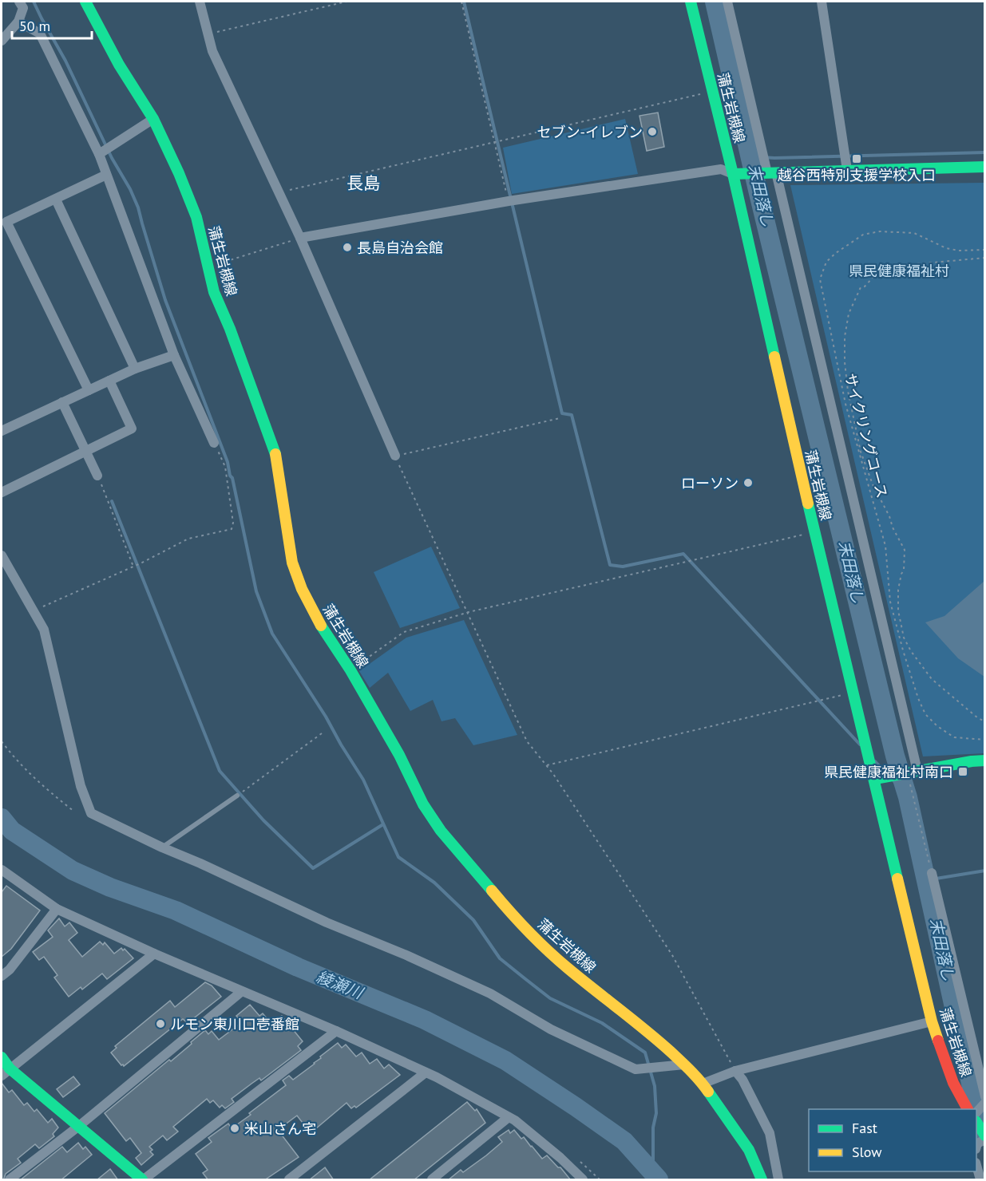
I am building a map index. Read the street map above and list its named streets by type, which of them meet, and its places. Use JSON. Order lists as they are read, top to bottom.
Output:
{
  "streets": {
    "main road": ["蒲生岩槻線"],
    "path": ["サイクリングコース"]
  },
  "districts": ["長島"],
  "water": ["末田落し", "綾瀬川"],
  "parks": ["県民健康福祉村"],
  "places": {
    "other": [
      "セブン-イレブン",
      "長島自治会館",
      "ローソン",
      "ルモン東川口壱番館",
      "米山さん宅"
    ],
    "transit": ["越谷西特別支援学校入口", "県民健康福祉村南口"]
  },
  "legend": ["Fast", "Slow"],
  "scale_bar": "50 m"
}
